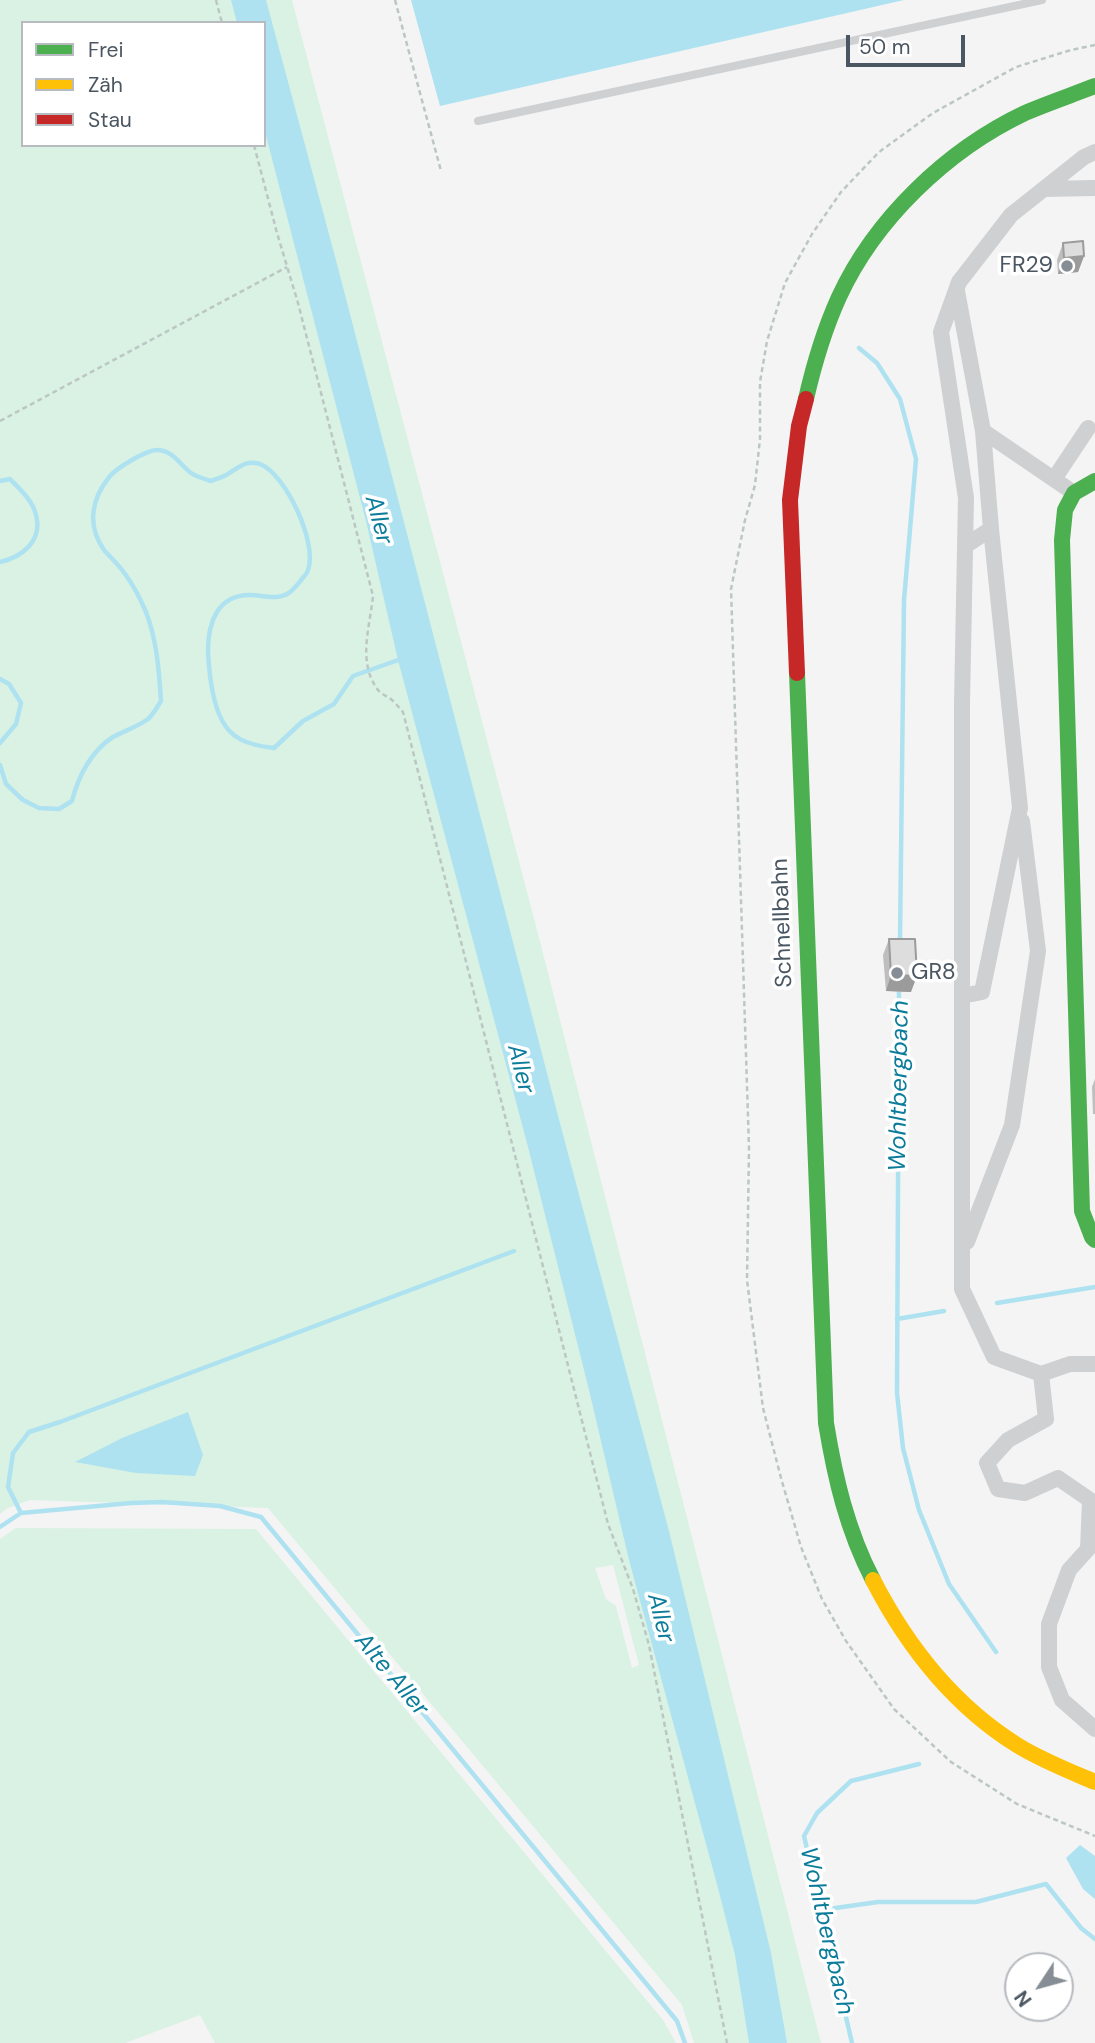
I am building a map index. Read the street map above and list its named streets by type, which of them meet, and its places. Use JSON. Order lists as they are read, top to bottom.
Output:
{
  "streets": {
    "street": ["Schnellbahn"]
  },
  "water": ["Aller", "Wohltbergbach", "Alte Aller"],
  "places": ["FR29", "GR8"],
  "legend": ["Frei", "Zäh", "Stau"],
  "scale_bar": "50 m",
  "north": "bottom left"
}
